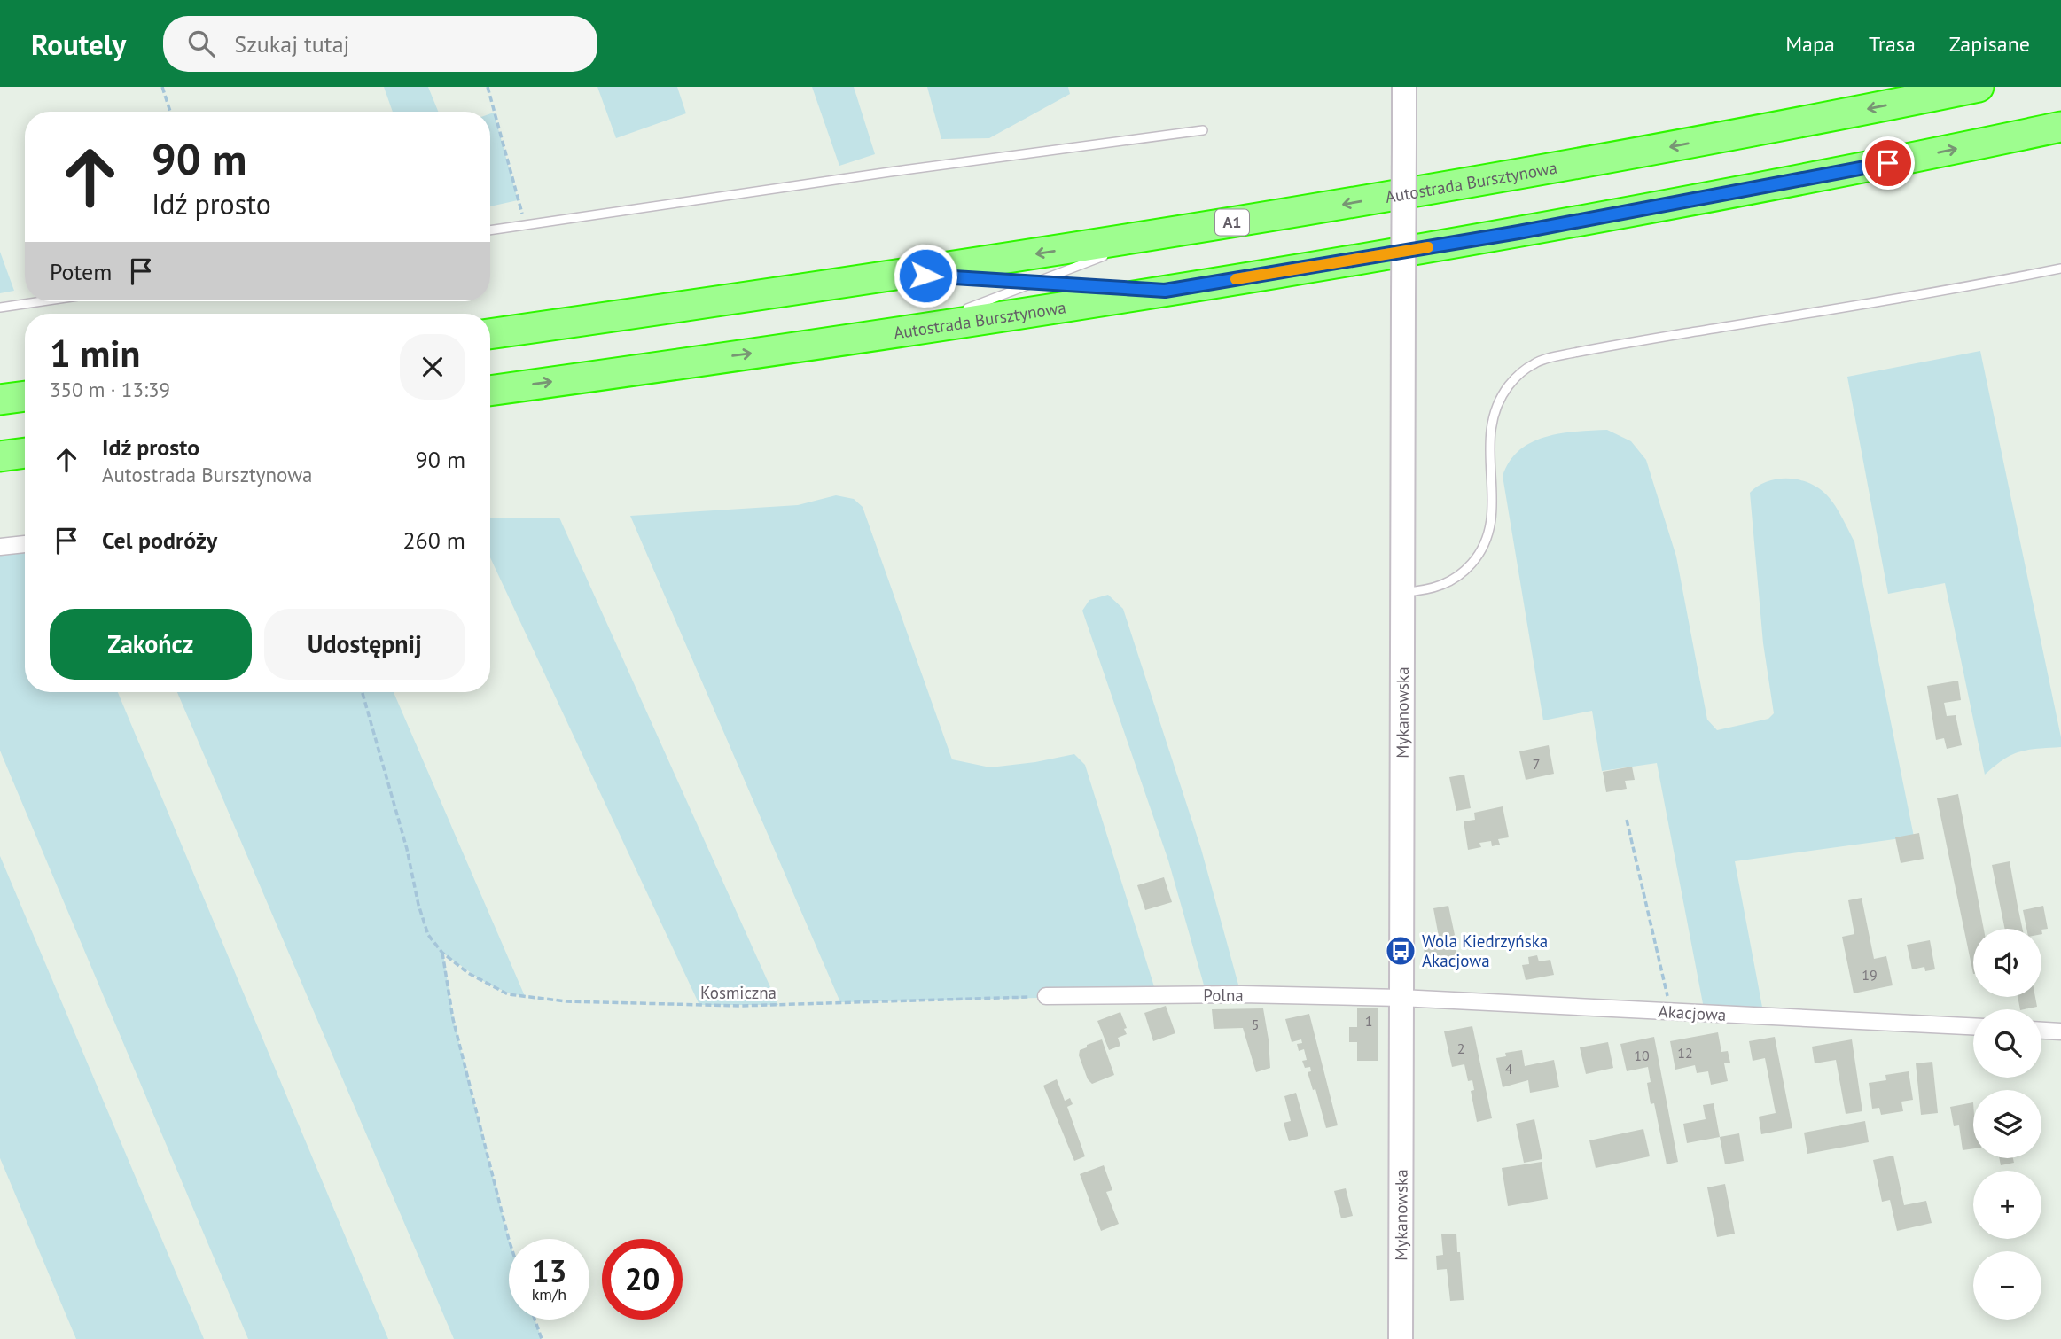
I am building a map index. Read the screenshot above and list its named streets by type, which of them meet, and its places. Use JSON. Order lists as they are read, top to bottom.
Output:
{
  "streets": {
    "highway": ["Autostrada Bursztynowa", "A1"],
    "main road": ["Mykanowska"],
    "street": ["Polna", "Akacjowa"],
    "path": ["Kosmiczna"]
  },
  "crossings": [
    ["Mykanowska", "Polna"],
    ["Mykanowska", "Akacjowa"],
    ["Kosmiczna", "Polna"],
    ["Polna", "Akacjowa"]
  ],
  "places": {
    "bus stop": ["Wola Kiedrzyńska Akacjowa"]
  },
  "house_numbers": [
    "7",
    "19",
    "1",
    "5",
    "2",
    "12",
    "10",
    "4"
  ],
  "page": {
    "header": "Routely",
    "search": "Szukaj tutaj",
    "nav": ["Mapa", "Trasa", "Zapisane"],
    "turn": ["90 m", "Idź prosto"],
    "then": "Potem",
    "heading": ["1 min", "350 m · 13:39"],
    "list": [
      {
        "name": "Idź prosto",
        "note": "Autostrada Bursztynowa",
        "value": "90 m"
      },
      {
        "name": "Cel podróży",
        "value": "260 m"
      }
    ],
    "buttons": ["Zakończ", "Udostępnij"],
    "map_buttons": ["+", "−"],
    "speed": "13 km/h",
    "limit": "20"
  }
}
